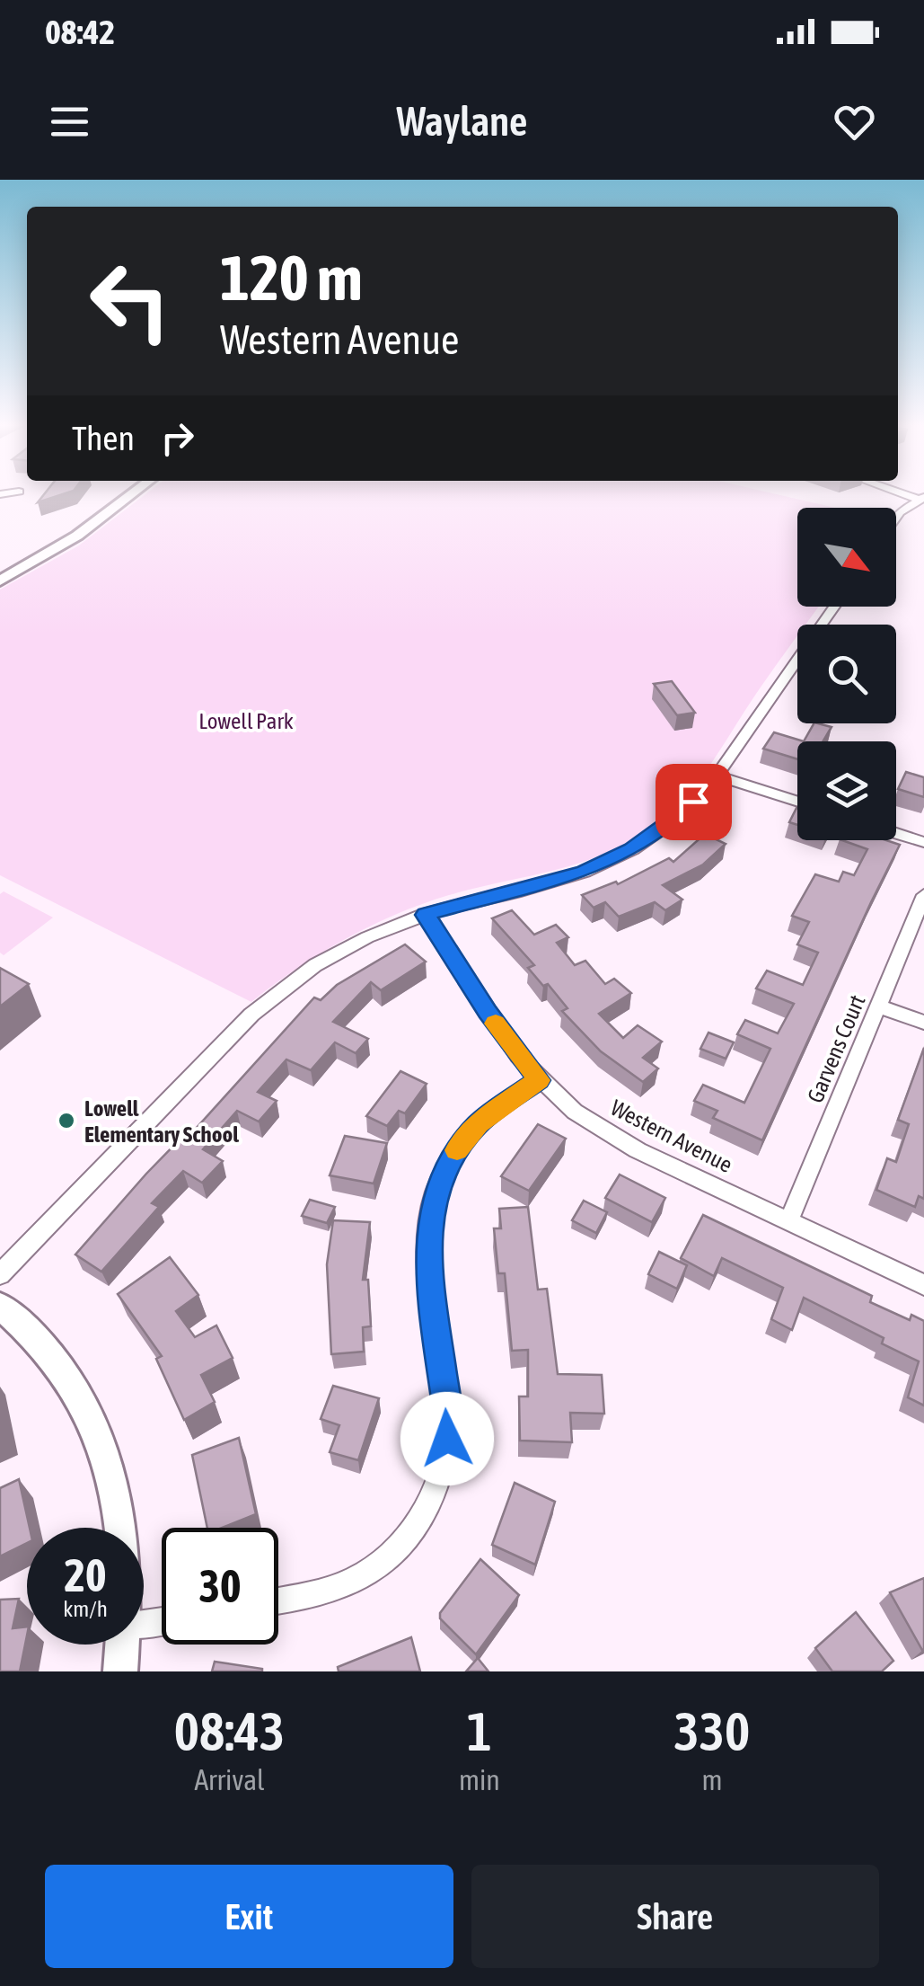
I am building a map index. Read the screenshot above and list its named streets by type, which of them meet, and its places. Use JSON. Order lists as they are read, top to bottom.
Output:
{
  "streets": {
    "street": ["Garvens Court", "Western Avenue"]
  },
  "crossings": [
    ["Garvens Court", "Western Avenue"]
  ],
  "parks": ["Lowell Park"],
  "places": ["Lowell Elementary School"],
  "north": "bottom right",
  "page": {
    "status": "08:42",
    "header": "Waylane",
    "turn": ["120 m", "Western Avenue"],
    "then": "Then",
    "speed": "20 km/h",
    "limit": "30",
    "eta": [
      "08:43",
      "Arrival",
      "1",
      "min",
      "330",
      "m"
    ],
    "buttons": ["Exit", "Share"]
  }
}
